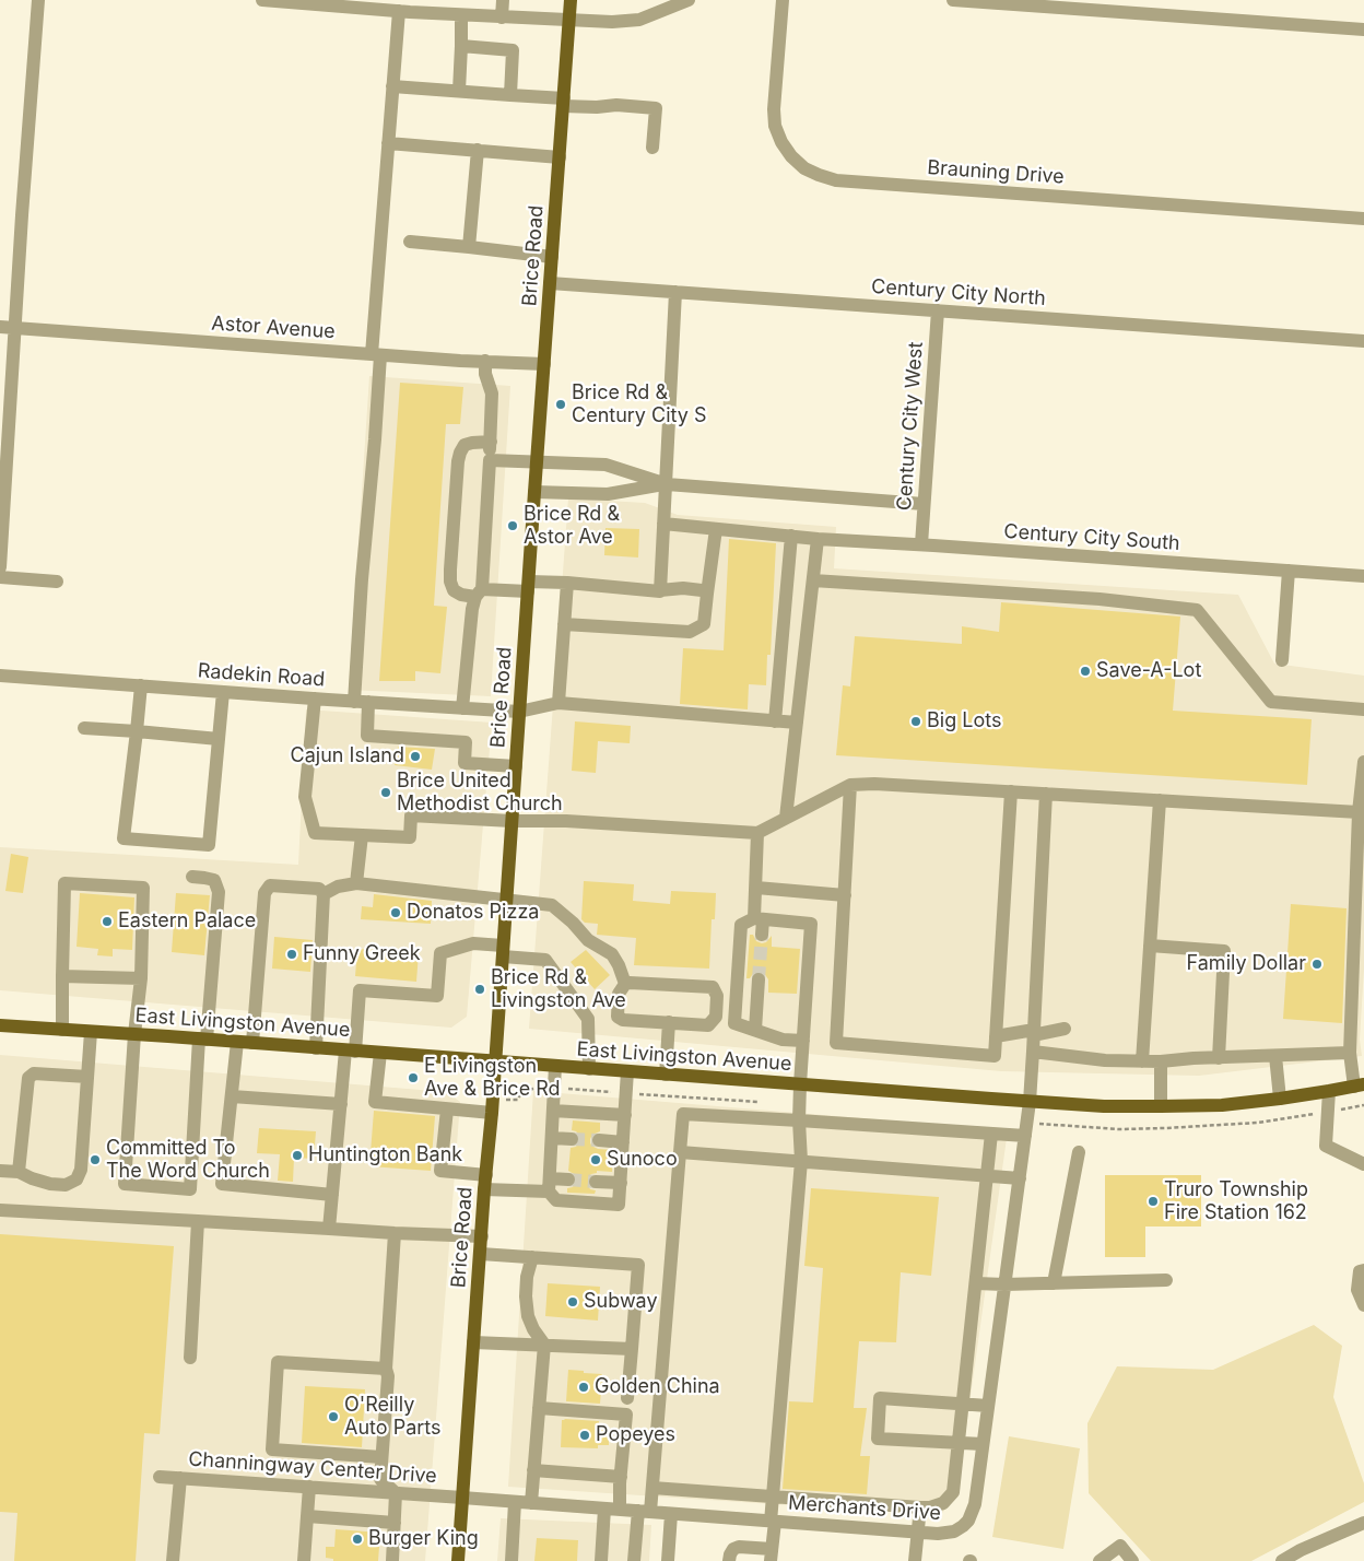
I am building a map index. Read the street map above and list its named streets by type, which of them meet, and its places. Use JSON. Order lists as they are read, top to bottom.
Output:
{
  "streets": {
    "main road": ["Brice Road", "East Livingston Avenue"],
    "street": [
      "Brauning Drive",
      "Century City North",
      "Astor Avenue",
      "Century City West",
      "Century City South",
      "Radekin Road",
      "Channingway Center Drive",
      "Merchants Drive"
    ]
  },
  "crossings": [
    ["Brice Road", "Century City North"],
    ["Brice Road", "Astor Avenue"],
    ["Brice Road", "Radekin Road"],
    ["Brice Road", "East Livingston Avenue"],
    ["Brice Road", "Channingway Center Drive"],
    ["Brice Road", "Merchants Drive"],
    ["Century City North", "Century City West"],
    ["Century City West", "Century City South"],
    ["East Livingston Avenue", "Merchants Drive"],
    ["Channingway Center Drive", "Merchants Drive"]
  ],
  "places": [
    "Brice Rd & Century City S",
    "Brice Rd & Astor Ave",
    "Save-A-Lot",
    "Big Lots",
    "Cajun Island",
    "Brice United Methodist Church",
    "Donatos Pizza",
    "Eastern Palace",
    "Funny Greek",
    "Family Dollar",
    "Brice Rd & Livingston Ave",
    "E Livingston Ave & Brice Rd",
    "Huntington Bank",
    "Committed To The Word Church",
    "Sunoco",
    "Truro Township Fire Station 162",
    "Subway",
    "Golden China",
    "O'Reilly Auto Parts",
    "Popeyes",
    "Burger King"
  ]
}
